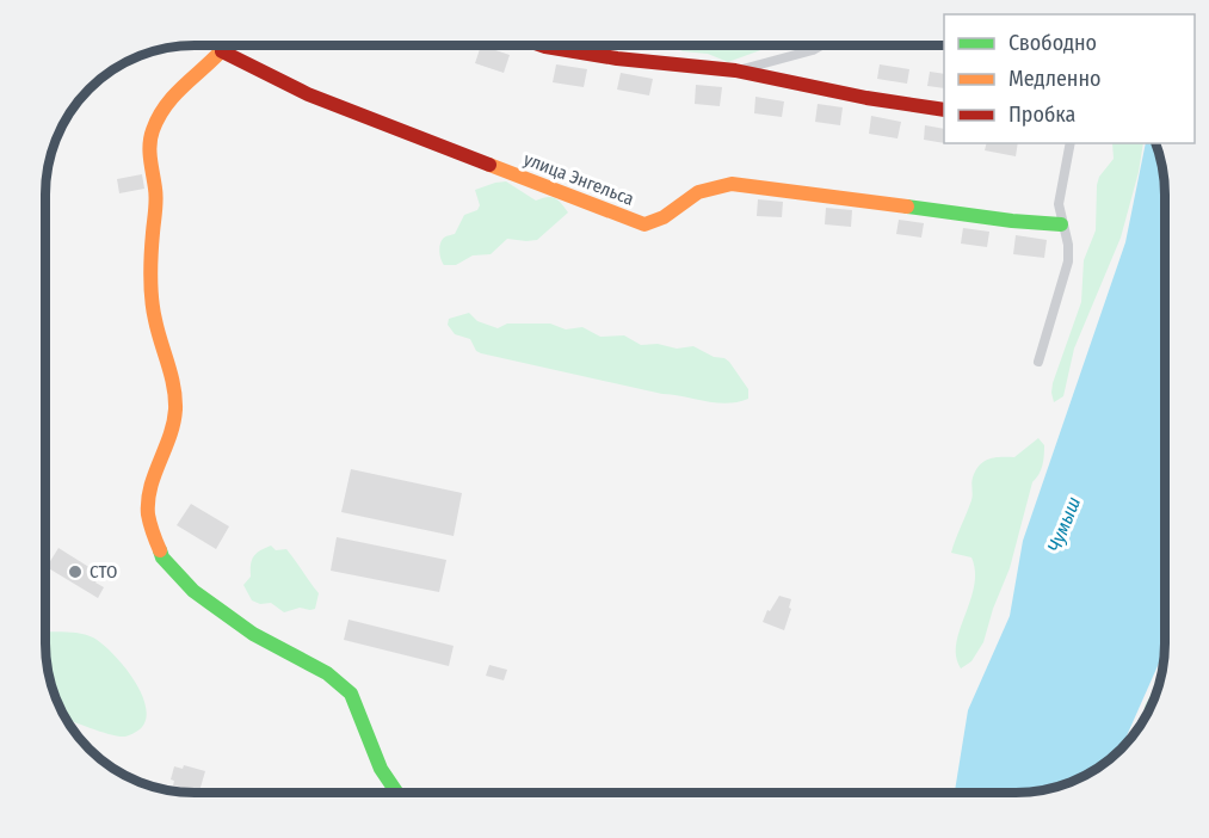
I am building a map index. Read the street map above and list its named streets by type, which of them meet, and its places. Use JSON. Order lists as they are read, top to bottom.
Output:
{
  "streets": {
    "street": ["улица Энгельса"]
  },
  "water": ["Чумыш"],
  "places": ["СТО"],
  "legend": ["Свободно", "Медленно", "Пробка"]
}
